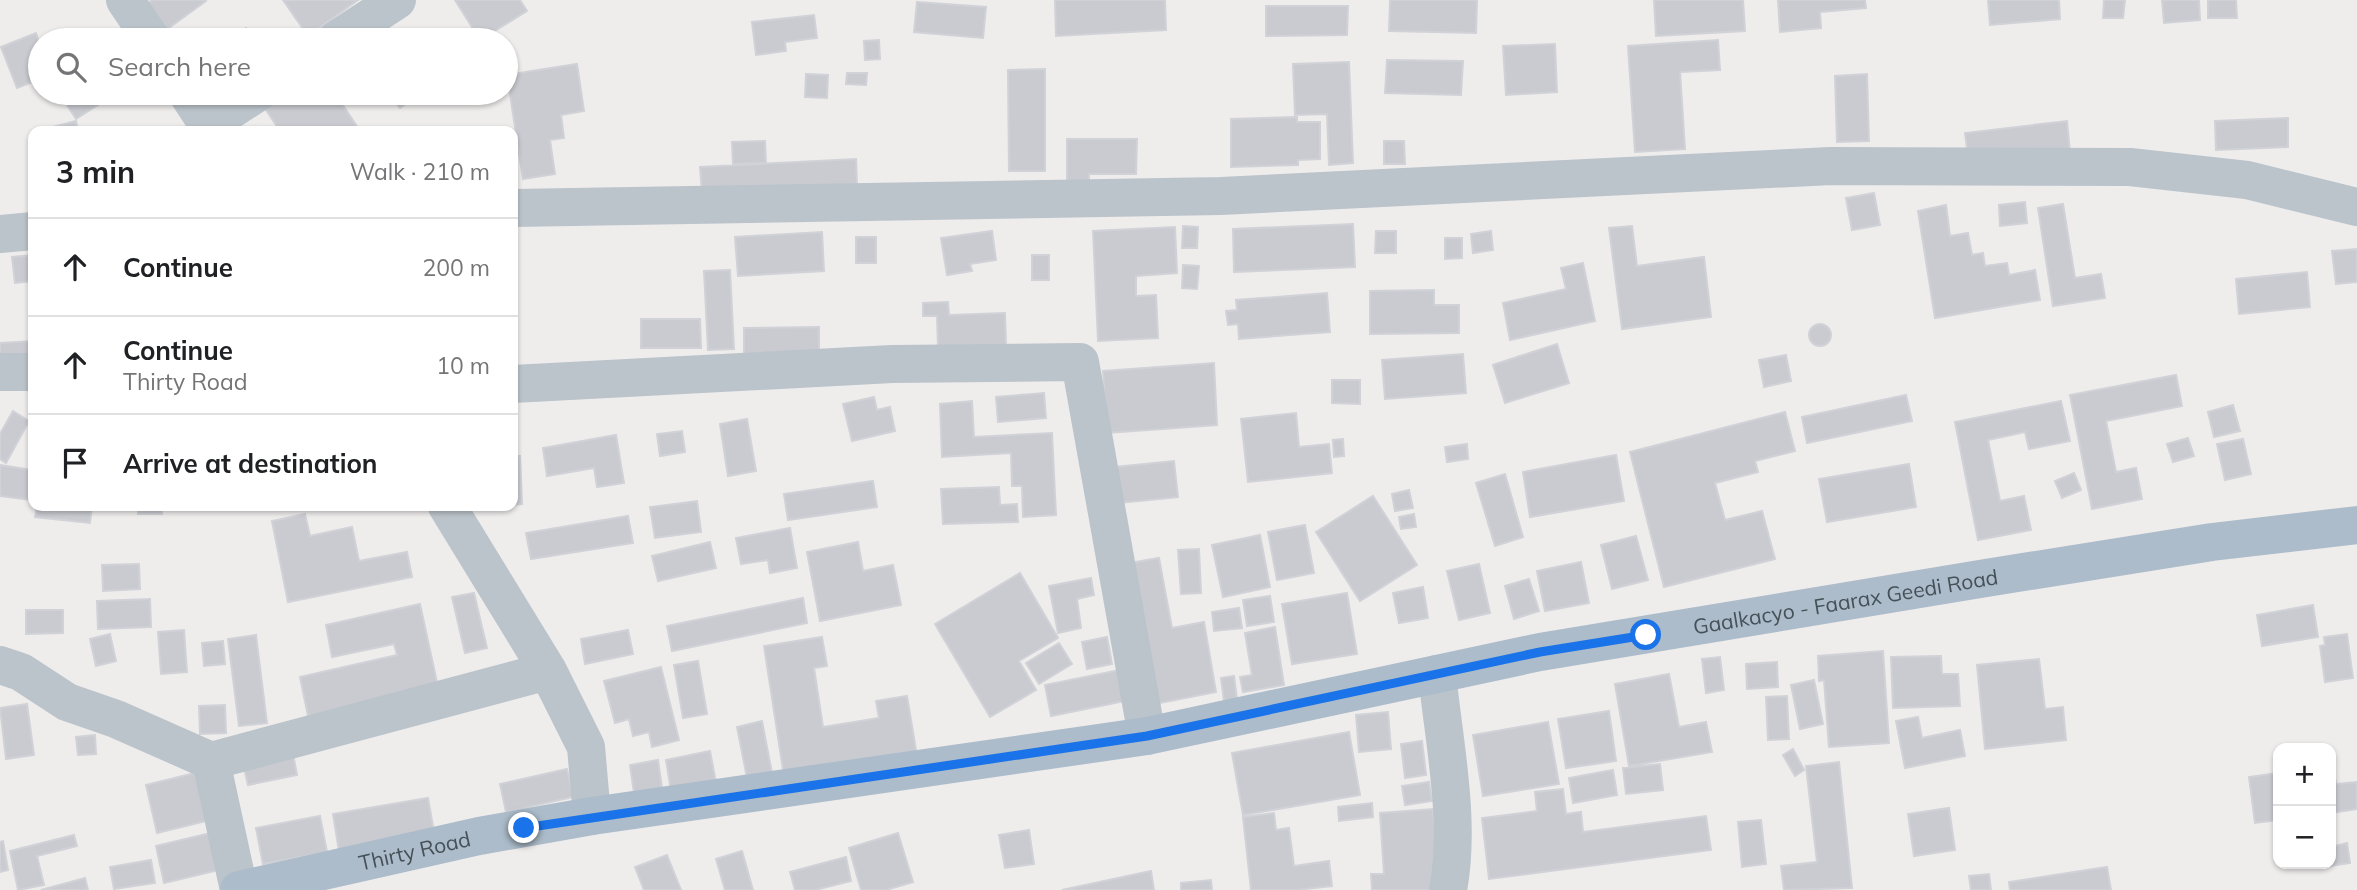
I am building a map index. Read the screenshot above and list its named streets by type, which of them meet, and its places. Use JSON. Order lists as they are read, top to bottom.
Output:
{
  "streets": {
    "main road": ["Gaalkacyo - Faarax Geedi Road", "Thirty Road"]
  },
  "crossings": [
    ["Gaalkacyo - Faarax Geedi Road", "Thirty Road"]
  ],
  "page": {
    "search": "Search here",
    "heading": ["3 min", "Walk · 210 m"],
    "list": [
      ["Continue", "200 m"],
      ["Continue", "Thirty Road", "10 m"],
      "Arrive at destination"
    ],
    "map_buttons": ["+", "−"]
  }
}
